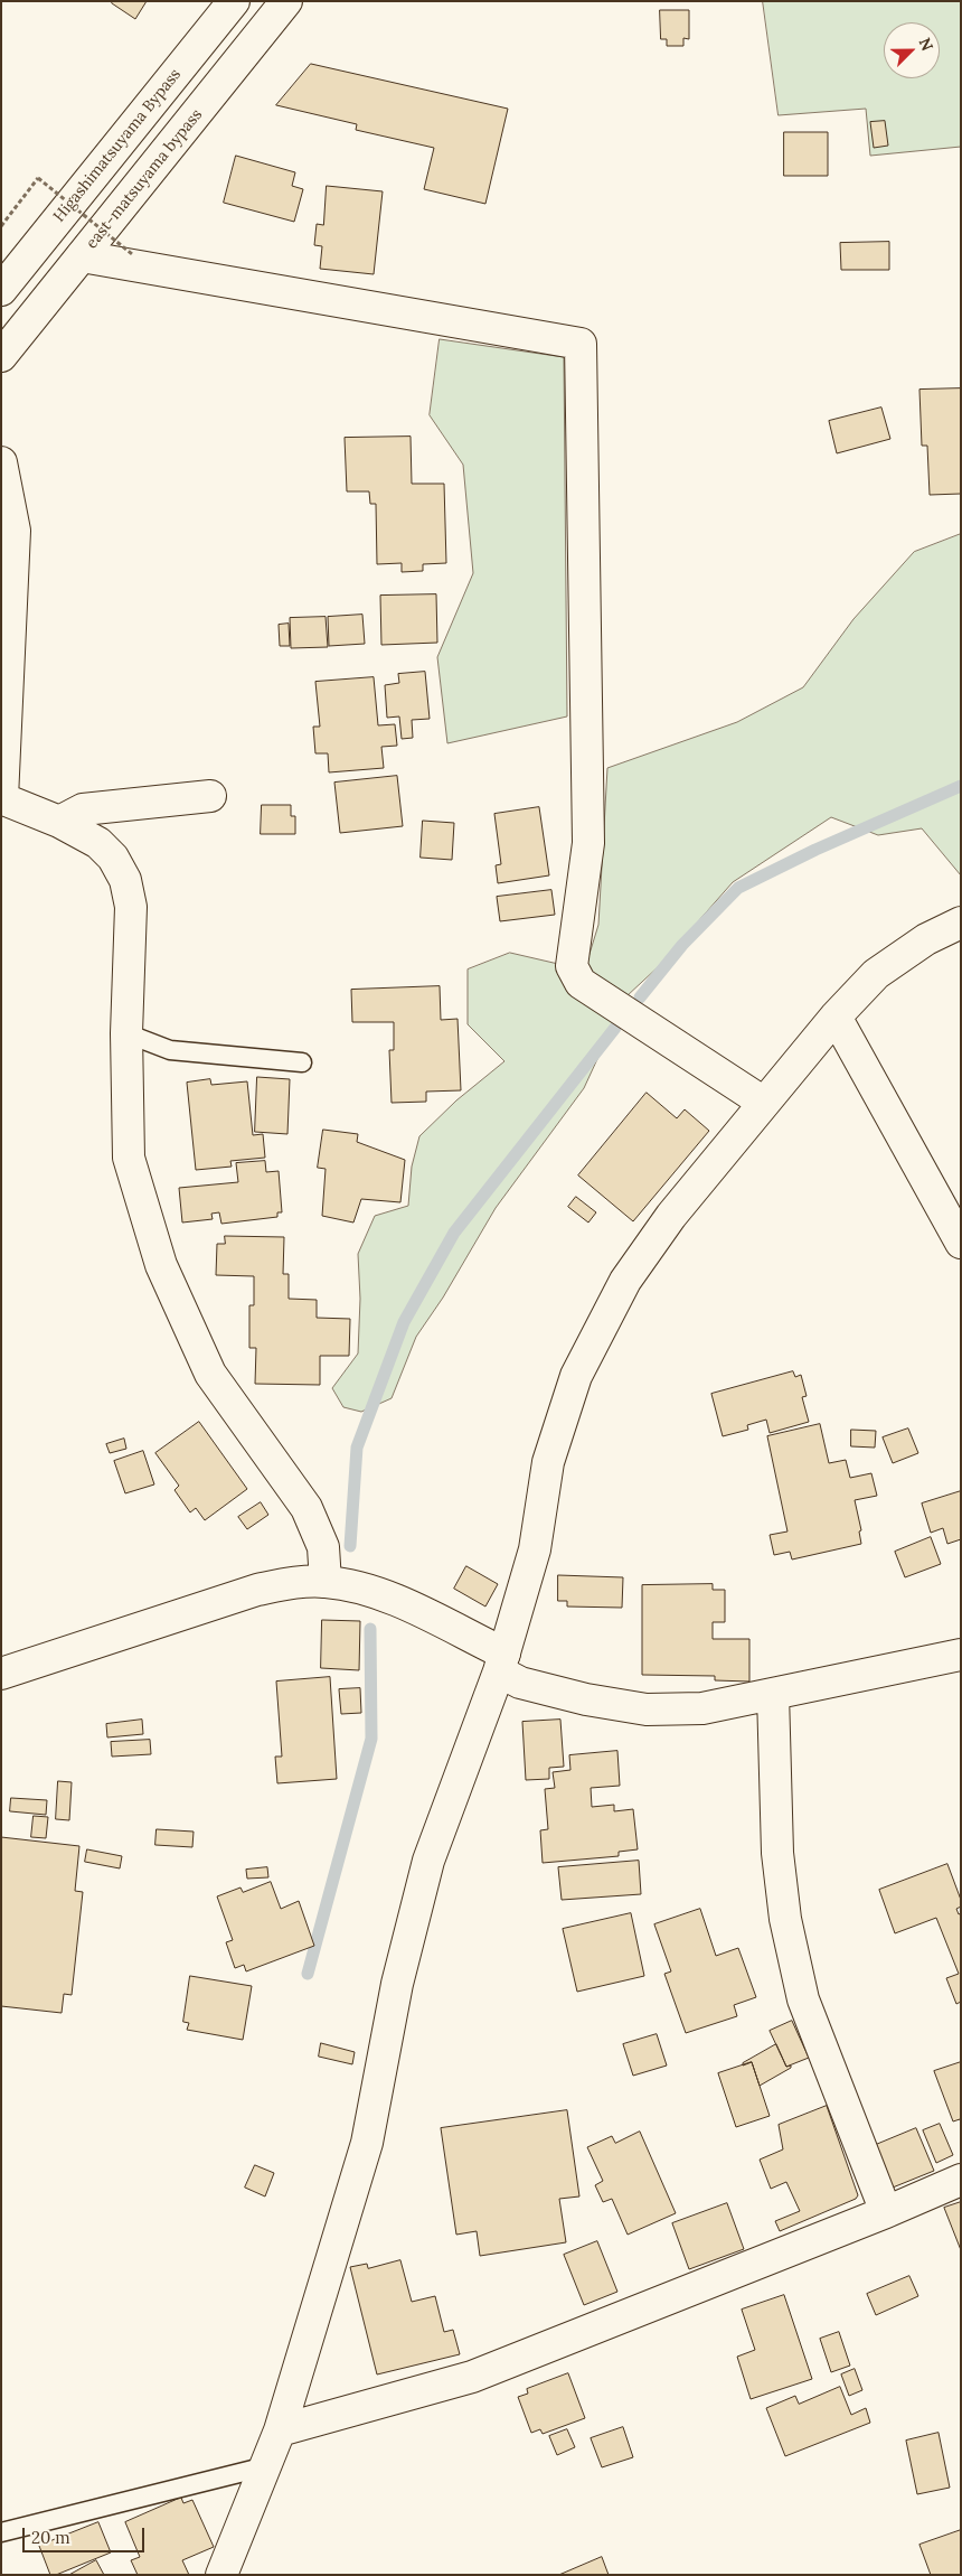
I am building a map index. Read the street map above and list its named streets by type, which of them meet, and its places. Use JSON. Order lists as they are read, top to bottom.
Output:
{
  "streets": {
    "street": ["Higashimatsuyama Bypass", "east-matsuyama bypass"]
  },
  "scale_bar": "20 m",
  "north": "top right"
}
